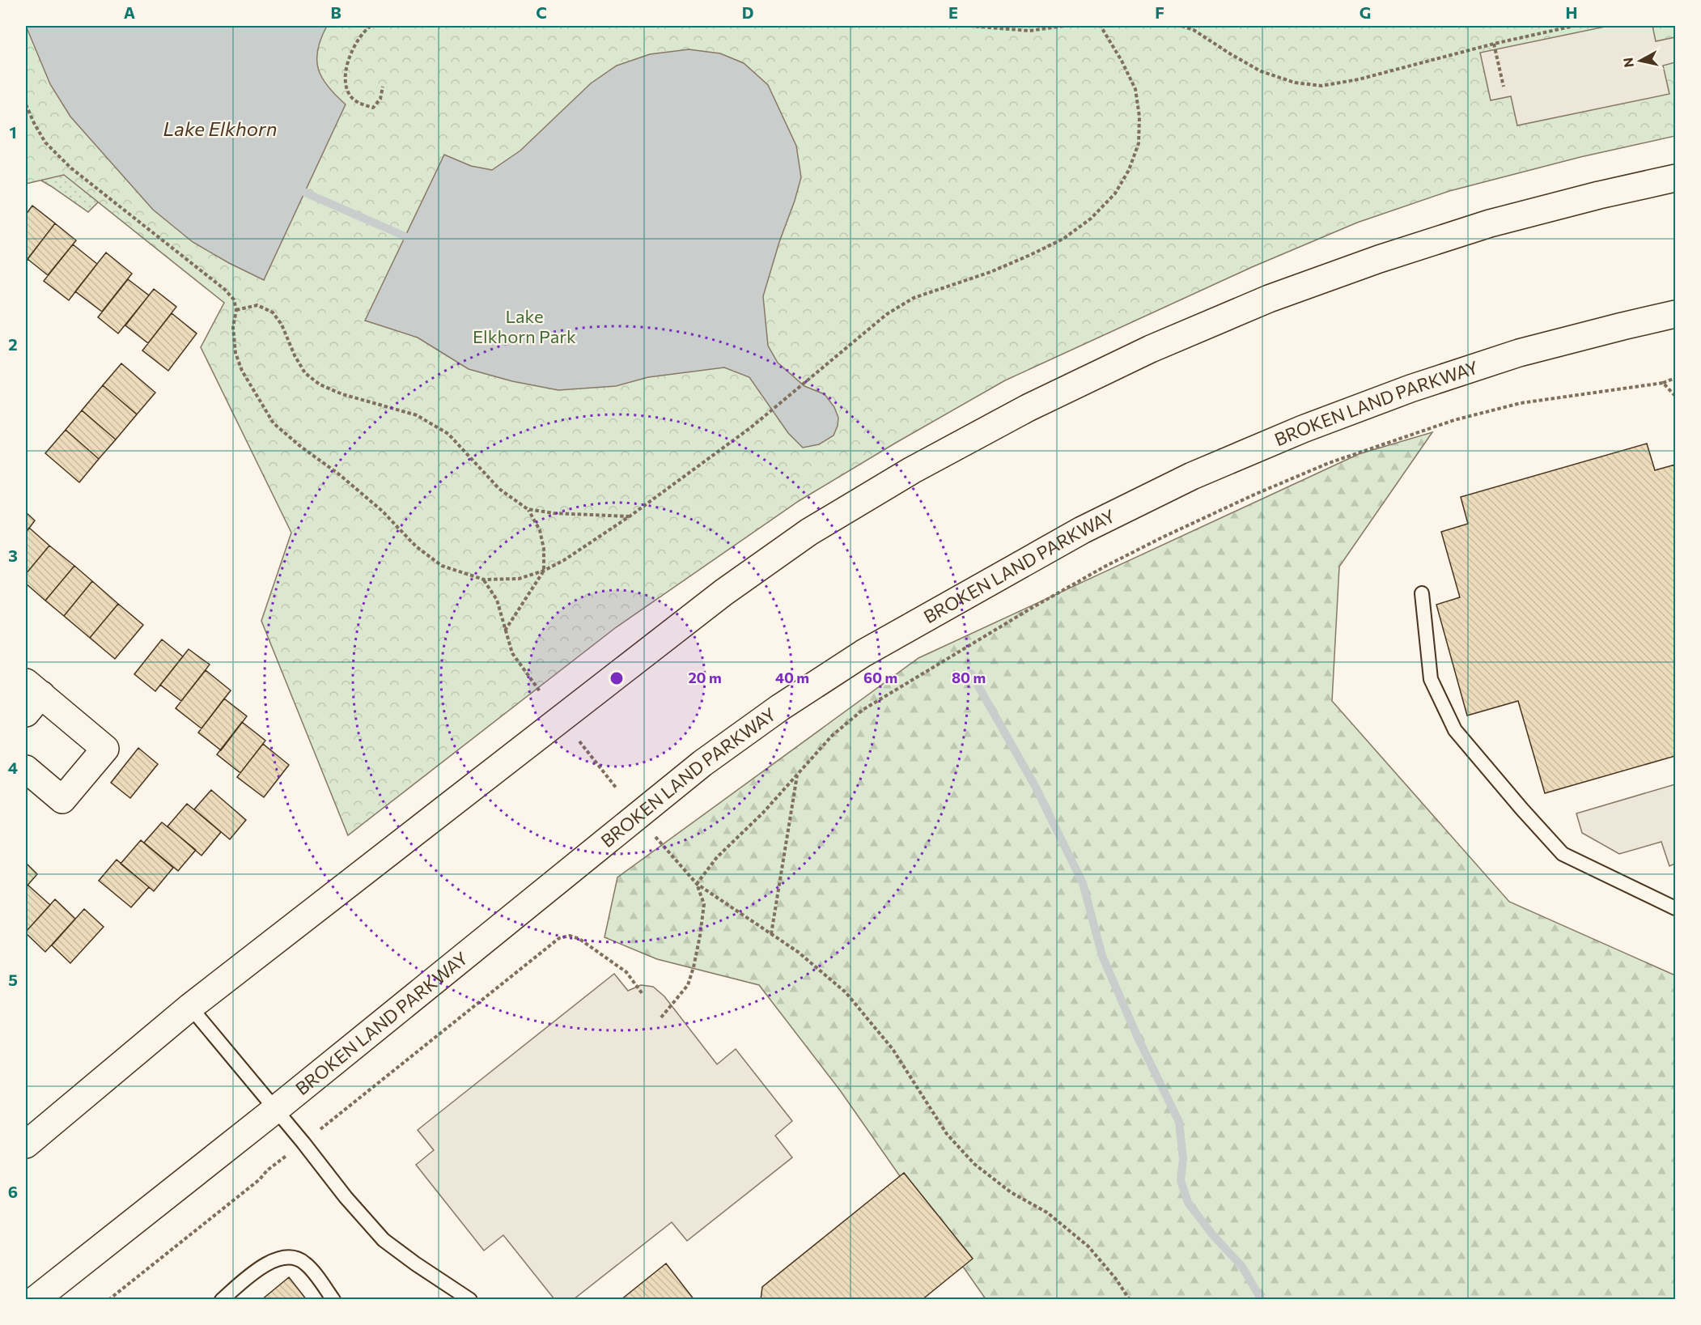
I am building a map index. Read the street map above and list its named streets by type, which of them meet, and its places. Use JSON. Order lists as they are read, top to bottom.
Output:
{
  "streets": {
    "main road": ["BROKEN LAND PARKWAY"]
  },
  "water": ["Lake Elkhorn"],
  "parks": ["Lake Elkhorn Park"],
  "north": "left",
  "grid": {
    "columns": [
      "A",
      "B",
      "C",
      "D",
      "E",
      "F",
      "G",
      "H"
    ],
    "rows": [
      "1",
      "2",
      "3",
      "4",
      "5",
      "6"
    ]
  },
  "rings": [
    "20 m",
    "40 m",
    "60 m",
    "80 m"
  ]
}
